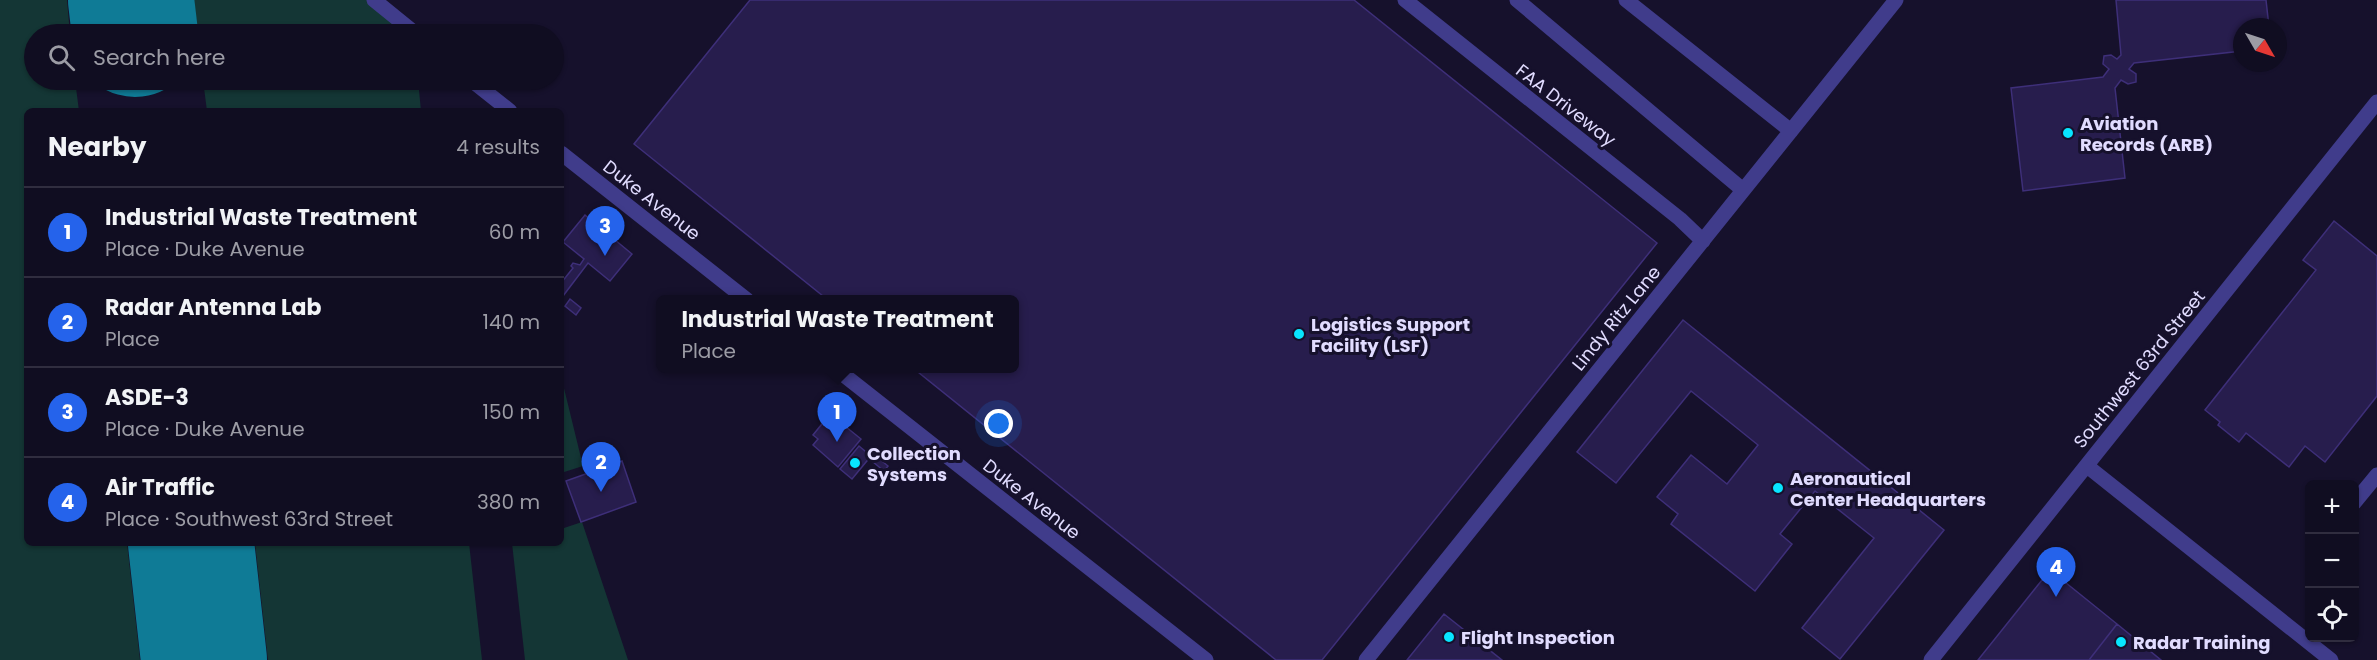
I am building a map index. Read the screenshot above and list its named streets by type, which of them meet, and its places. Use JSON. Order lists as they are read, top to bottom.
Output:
{
  "streets": {
    "street": [
      "FAA Driveway",
      "Duke Avenue",
      "Lindy Ritz Lane",
      "Southwest 63rd Street"
    ]
  },
  "crossings": [
    ["FAA Driveway", "Lindy Ritz Lane"]
  ],
  "places": [
    "Aviation Records (ARB)",
    "Logistics Support Facility (LSF)",
    "Collection Systems",
    "Aeronautical Center Headquarters",
    "Flight Inspection",
    "Radar Training"
  ],
  "north": "bottom right",
  "page": {
    "search": "Search here",
    "heading": ["Nearby", "4 results"],
    "list": [
      {
        "mark": "1",
        "name": "Industrial Waste Treatment",
        "note": "Place · Duke Avenue",
        "value": "60 m"
      },
      {
        "mark": "2",
        "name": "Radar Antenna Lab",
        "note": "Place",
        "value": "140 m"
      },
      {
        "mark": "3",
        "name": "ASDE-3",
        "note": "Place · Duke Avenue",
        "value": "150 m"
      },
      {
        "mark": "4",
        "name": "Air Traffic",
        "note": "Place · Southwest 63rd Street",
        "value": "380 m"
      }
    ],
    "pins": [
      "3",
      "1",
      "2",
      "4"
    ],
    "popup": ["Industrial Waste Treatment", "Place"],
    "map_buttons": ["+", "−"]
  }
}
